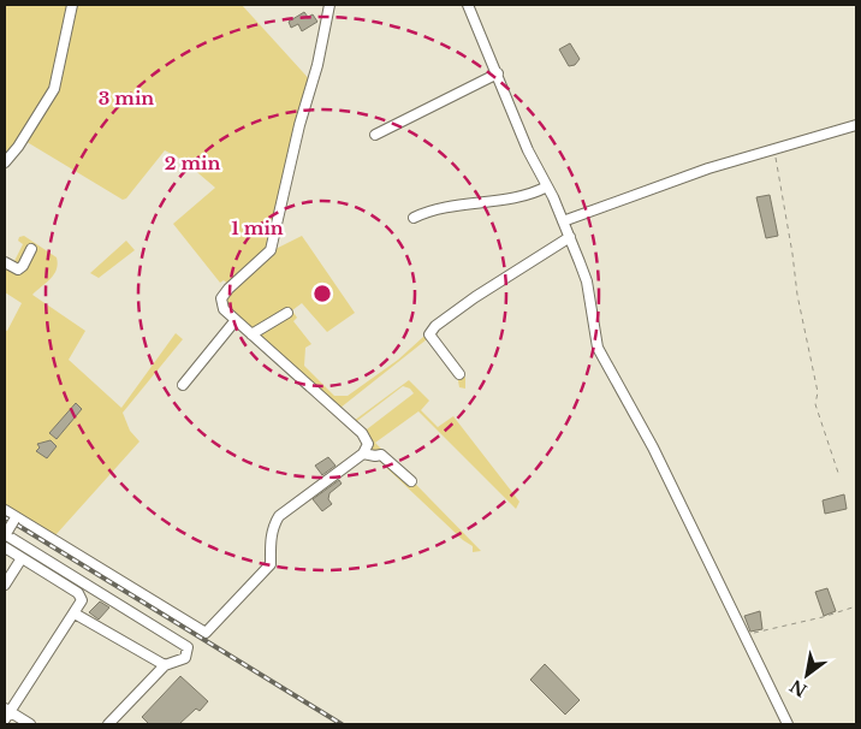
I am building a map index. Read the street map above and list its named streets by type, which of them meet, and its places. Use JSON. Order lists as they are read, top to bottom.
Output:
{
  "north": "bottom left",
  "rings": ["3 min", "2 min", "1 min"]
}
